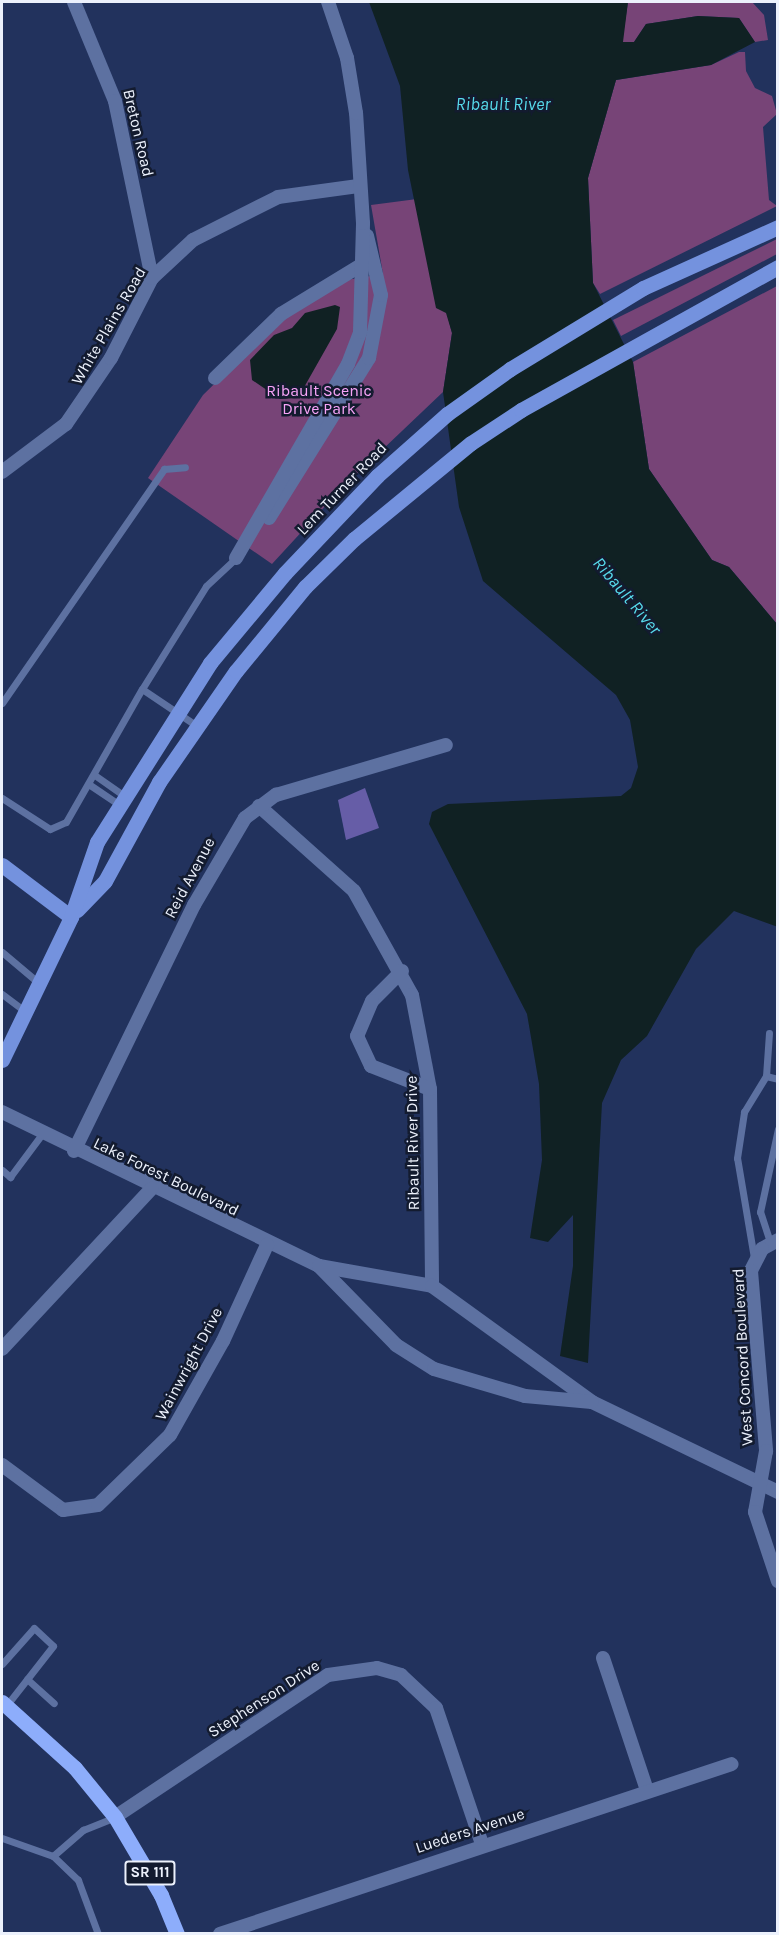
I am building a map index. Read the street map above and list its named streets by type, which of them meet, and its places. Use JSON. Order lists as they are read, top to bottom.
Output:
{
  "streets": {
    "main road": ["Lem Turner Road", "SR 111"],
    "street": [
      "Breton Road",
      "White Plains Road",
      "Reid Avenue",
      "Ribault River Drive",
      "Lake Forest Boulevard",
      "West Concord Boulevard",
      "Wainwright Drive",
      "Stephenson Drive",
      "Lueders Avenue"
    ]
  },
  "crossings": [
    ["Breton Road", "White Plains Road"],
    ["Reid Avenue", "Ribault River Drive"],
    ["Reid Avenue", "Lake Forest Boulevard"],
    ["Ribault River Drive", "Lake Forest Boulevard"],
    ["Lake Forest Boulevard", "West Concord Boulevard"],
    ["Lake Forest Boulevard", "Wainwright Drive"],
    ["Stephenson Drive", "Lueders Avenue"],
    ["Stephenson Drive", "SR 111"]
  ],
  "water": ["Ribault River"],
  "parks": ["Ribault Scenic Drive Park"]
}
